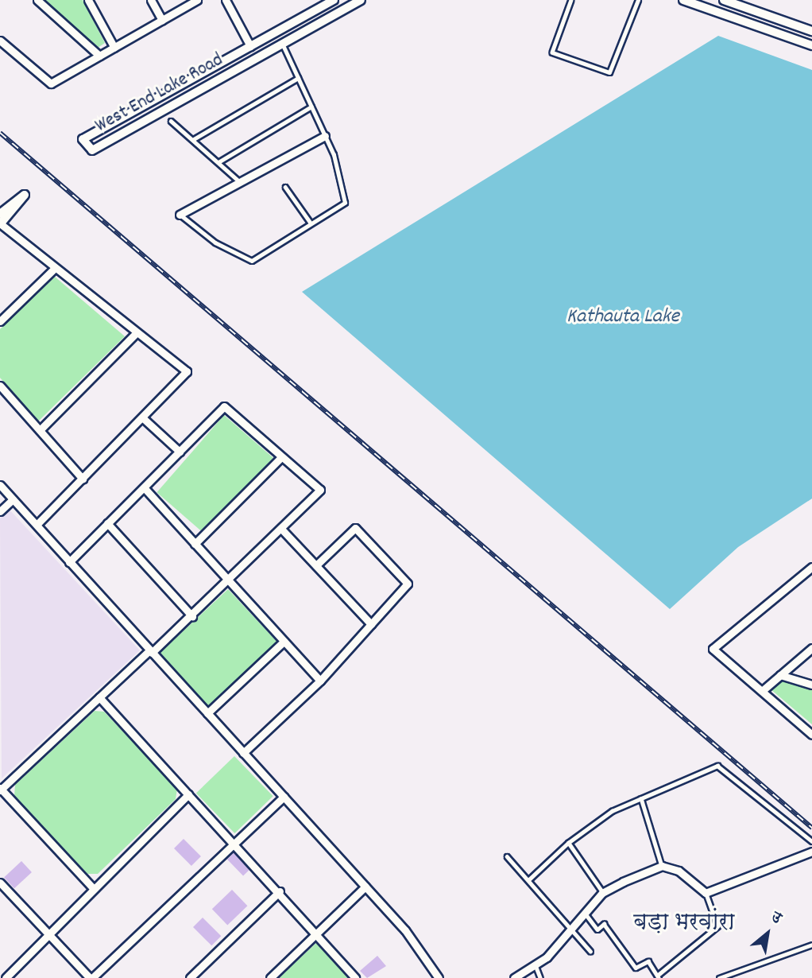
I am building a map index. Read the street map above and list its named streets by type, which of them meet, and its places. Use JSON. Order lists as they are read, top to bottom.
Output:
{
  "streets": {
    "street": ["West End Lake Road"]
  },
  "districts": ["बड़ा भरवांरा"],
  "water": ["Kathauta Lake"],
  "north": "top right"
}
